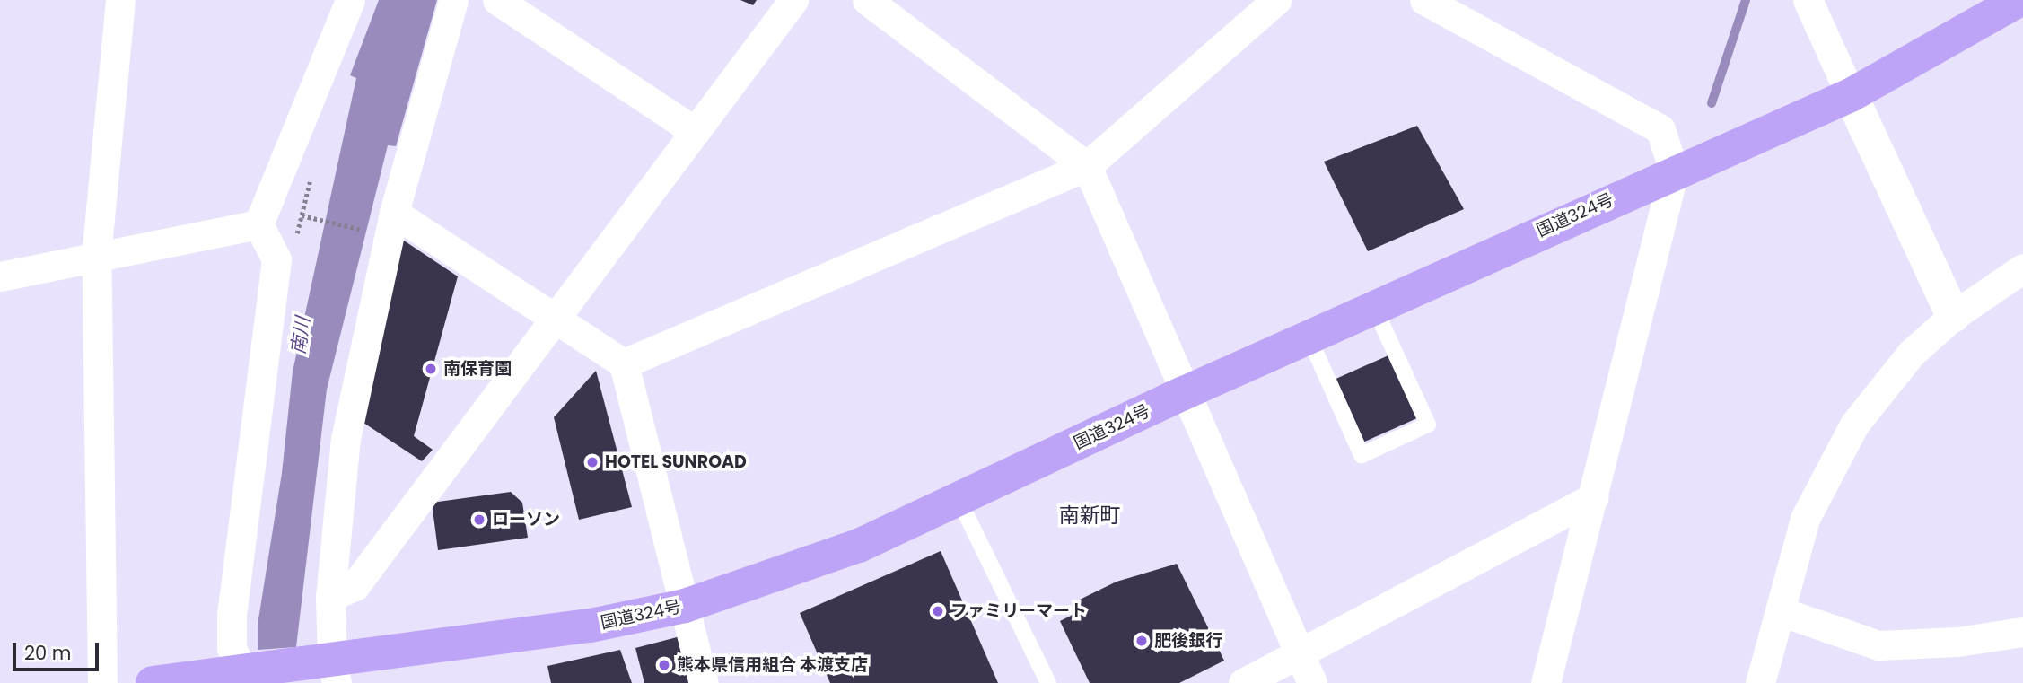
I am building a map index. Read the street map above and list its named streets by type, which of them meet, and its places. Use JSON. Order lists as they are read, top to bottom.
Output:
{
  "streets": {
    "highway": ["国道324号"]
  },
  "districts": ["南新町"],
  "water": ["南川"],
  "places": [
    "南保育園",
    "HOTEL SUNROAD",
    "ローソン",
    "ファミリーマート",
    "肥後銀行",
    "熊本県信用組合 本渡支店"
  ],
  "scale_bar": "20 m"
}
